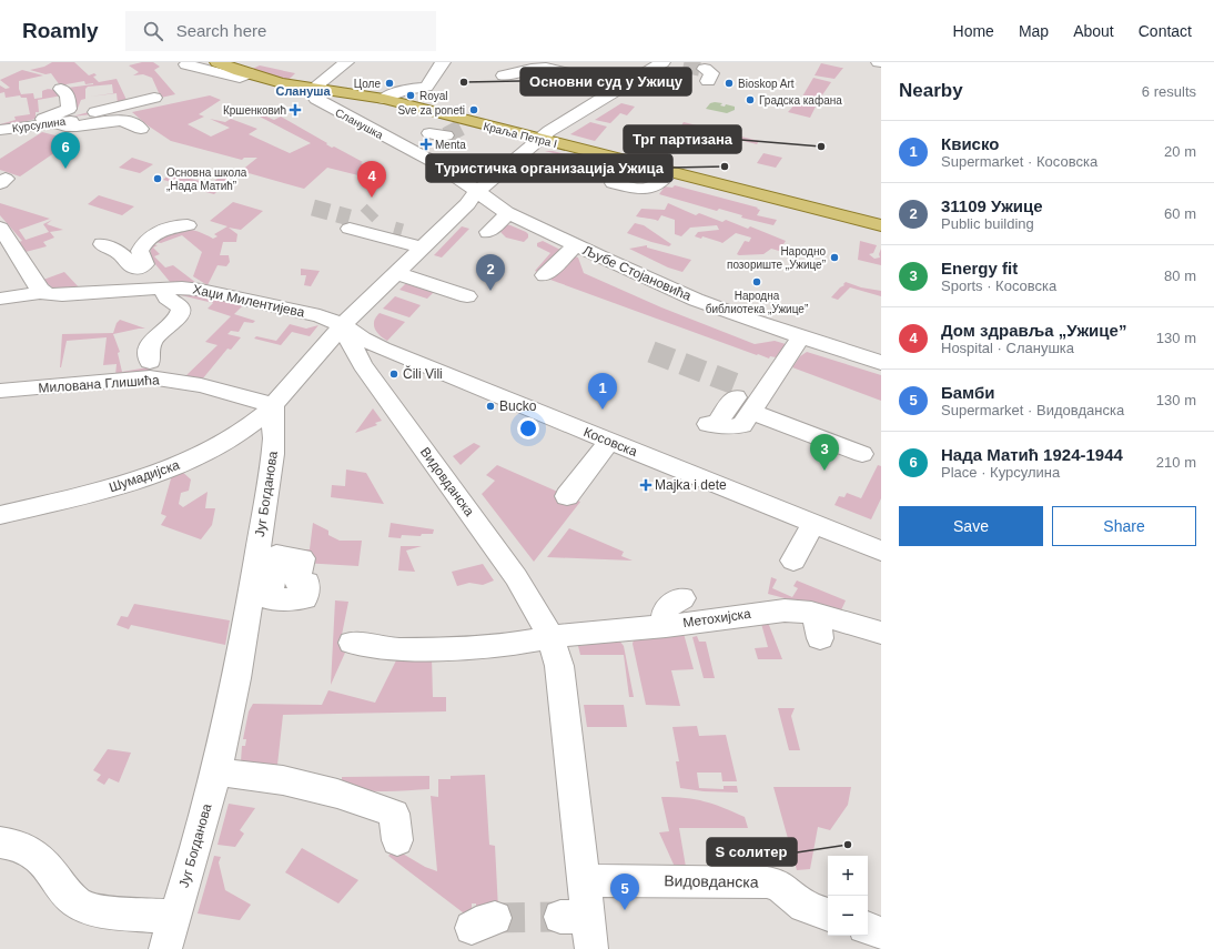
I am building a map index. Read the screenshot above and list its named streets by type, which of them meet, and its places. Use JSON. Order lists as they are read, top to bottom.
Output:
{
  "streets": {
    "main road": ["Краља Петра I"],
    "street": [
      "Сланушка",
      "Курсулина",
      "Љубе Стојановића",
      "Хаџи Милентијева",
      "Милована Глишића",
      "Косовска",
      "Шумадијска",
      "Видовданска",
      "Југ Богданова",
      "Метохијска"
    ]
  },
  "crossings": [
    ["Сланушка", "Краља Петра I"],
    ["Сланушка", "Љубе Стојановића"],
    ["Хаџи Милентијева", "Косовска"],
    ["Хаџи Милентијева", "Видовданска"],
    ["Милована Глишића", "Шумадијска"],
    ["Милована Глишића", "Југ Богданова"],
    ["Косовска", "Видовданска"],
    ["Шумадијска", "Југ Богданова"],
    ["Видовданска", "Метохијска"]
  ],
  "districts": ["Слануша"],
  "places": {
    "other": [
      "Основни суд у Ужицу",
      "Цоле",
      "Bioskop Art",
      "Royal",
      "Градска кафана",
      "Sve za poneti",
      "Трг партизана",
      "Туристичка организација Ужица",
      "Основна школа „Нада Матић”",
      "Народно позориште „Ужице”",
      "Народна библиотека „Ужице”",
      "Čili Vili",
      "Bucko",
      "S солитер"
    ],
    "health": ["Кршенковић", "Menta", "Majka i dete"]
  },
  "page": {
    "header": "Roamly",
    "search": "Search here",
    "nav": [
      "Home",
      "Map",
      "About",
      "Contact"
    ],
    "heading": ["Nearby", "6 results"],
    "list": [
      {
        "mark": "1",
        "name": "Квиско",
        "note": "Supermarket · Косовска",
        "value": "20 m"
      },
      {
        "mark": "2",
        "name": "31109 Ужице",
        "note": "Public building",
        "value": "60 m"
      },
      {
        "mark": "3",
        "name": "Energy fit",
        "note": "Sports · Косовска",
        "value": "80 m"
      },
      {
        "mark": "4",
        "name": "Дом здравља „Ужице”",
        "note": "Hospital · Сланушка",
        "value": "130 m"
      },
      {
        "mark": "5",
        "name": "Бамби",
        "note": "Supermarket · Видовданска",
        "value": "130 m"
      },
      {
        "mark": "6",
        "name": "Нада Матић 1924-1944",
        "note": "Place · Курсулина",
        "value": "210 m"
      }
    ],
    "pins": [
      "6",
      "4",
      "2",
      "1",
      "3",
      "5"
    ],
    "buttons": ["Save", "Share"],
    "map_buttons": ["+", "−"]
  }
}
